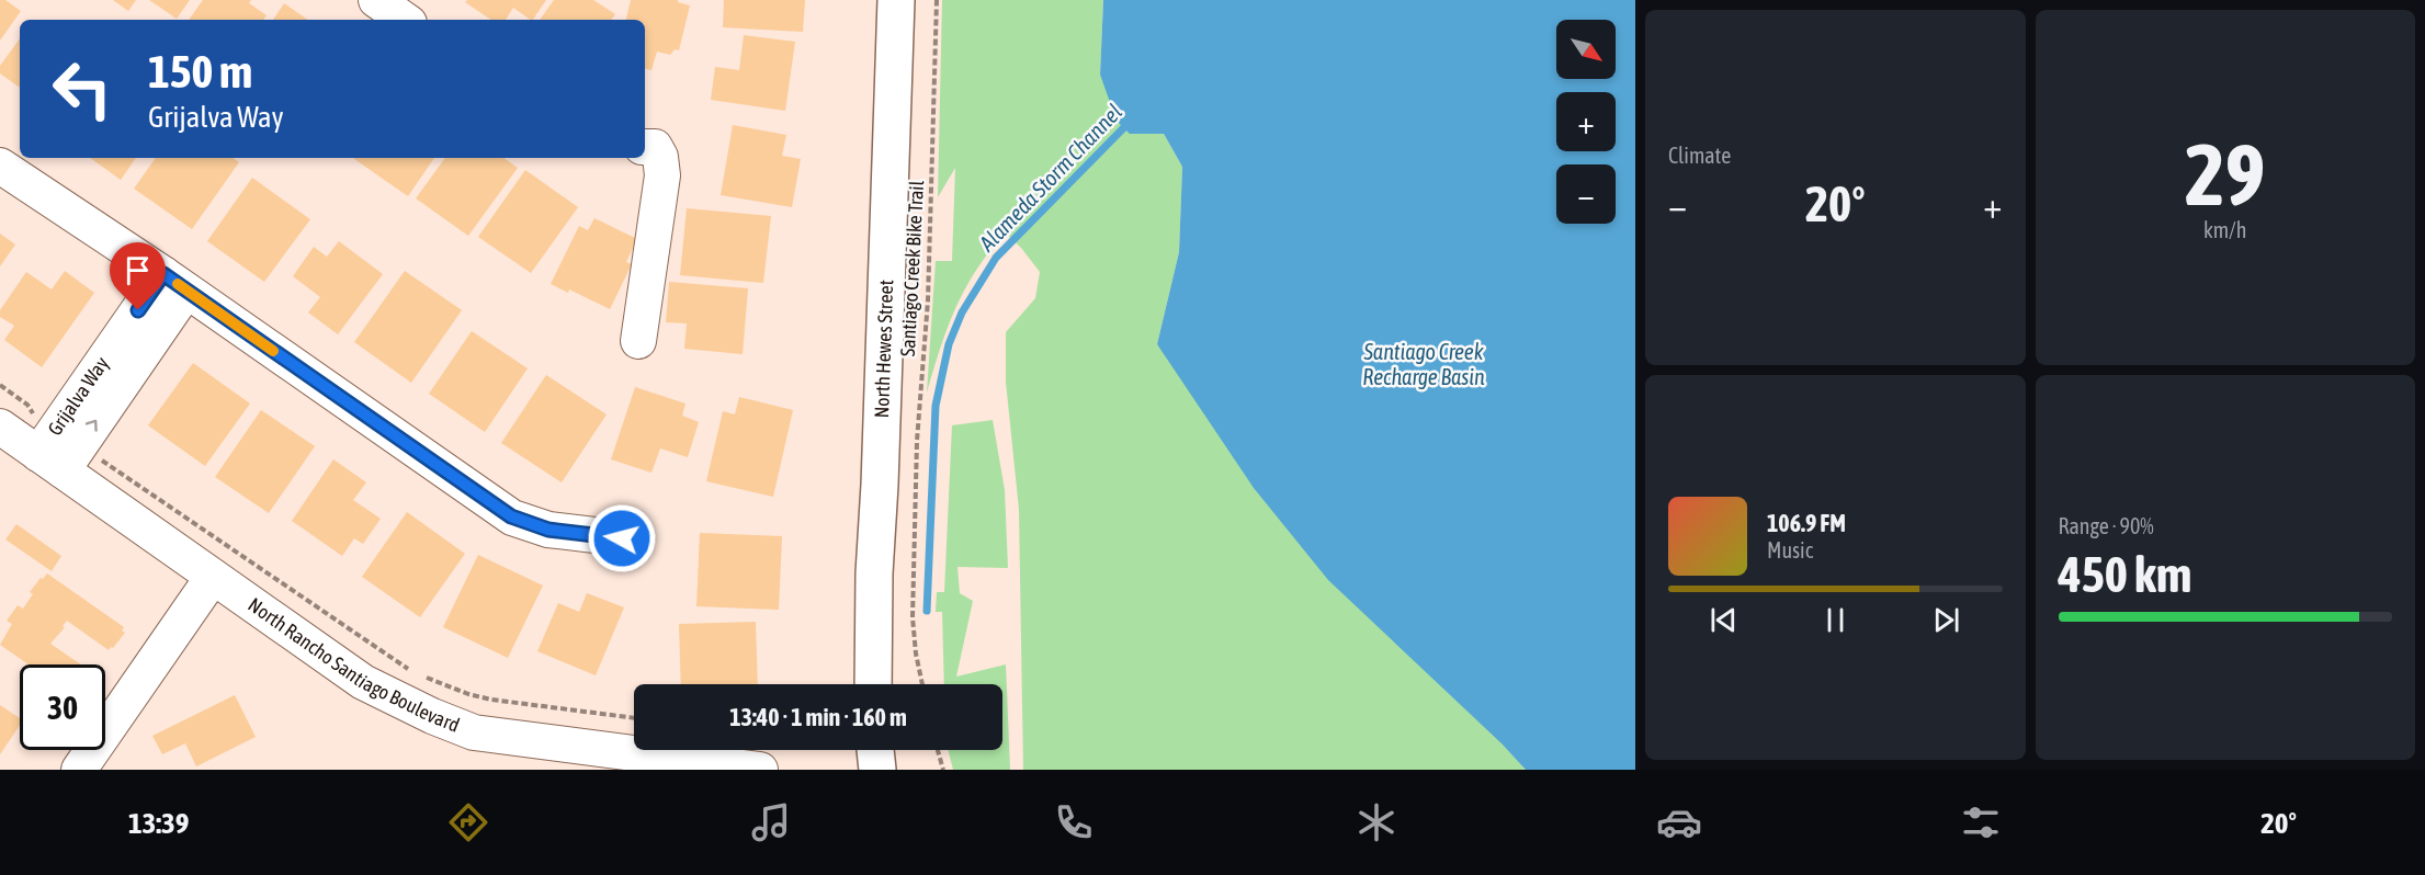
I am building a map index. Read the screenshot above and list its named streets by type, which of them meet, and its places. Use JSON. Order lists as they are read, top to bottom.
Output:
{
  "streets": {
    "main road": ["North Hewes Street"],
    "street": ["Grijalva Way", "North Rancho Santiago Boulevard"],
    "path": ["Santiago Creek Bike Trail"]
  },
  "crossings": [
    ["Grijalva Way", "North Rancho Santiago Boulevard"]
  ],
  "water": ["Alameda Storm Channel", "Santiago Creek Recharge Basin"],
  "north": "bottom right",
  "page": {
    "tile": [
      "Climate",
      ["29", "km/h"],
      ["Range · 90%", "450 km"]
    ],
    "map_buttons": ["+", "−"],
    "turn": ["150 m", "Grijalva Way"],
    "heat": ["−", "20°", "+"],
    "song": ["106.9 FM", "Music"],
    "limit": "30",
    "trip": "13:40 · 1 min · 160 m",
    "tabs": ["13:39", "20°"]
  }
}
